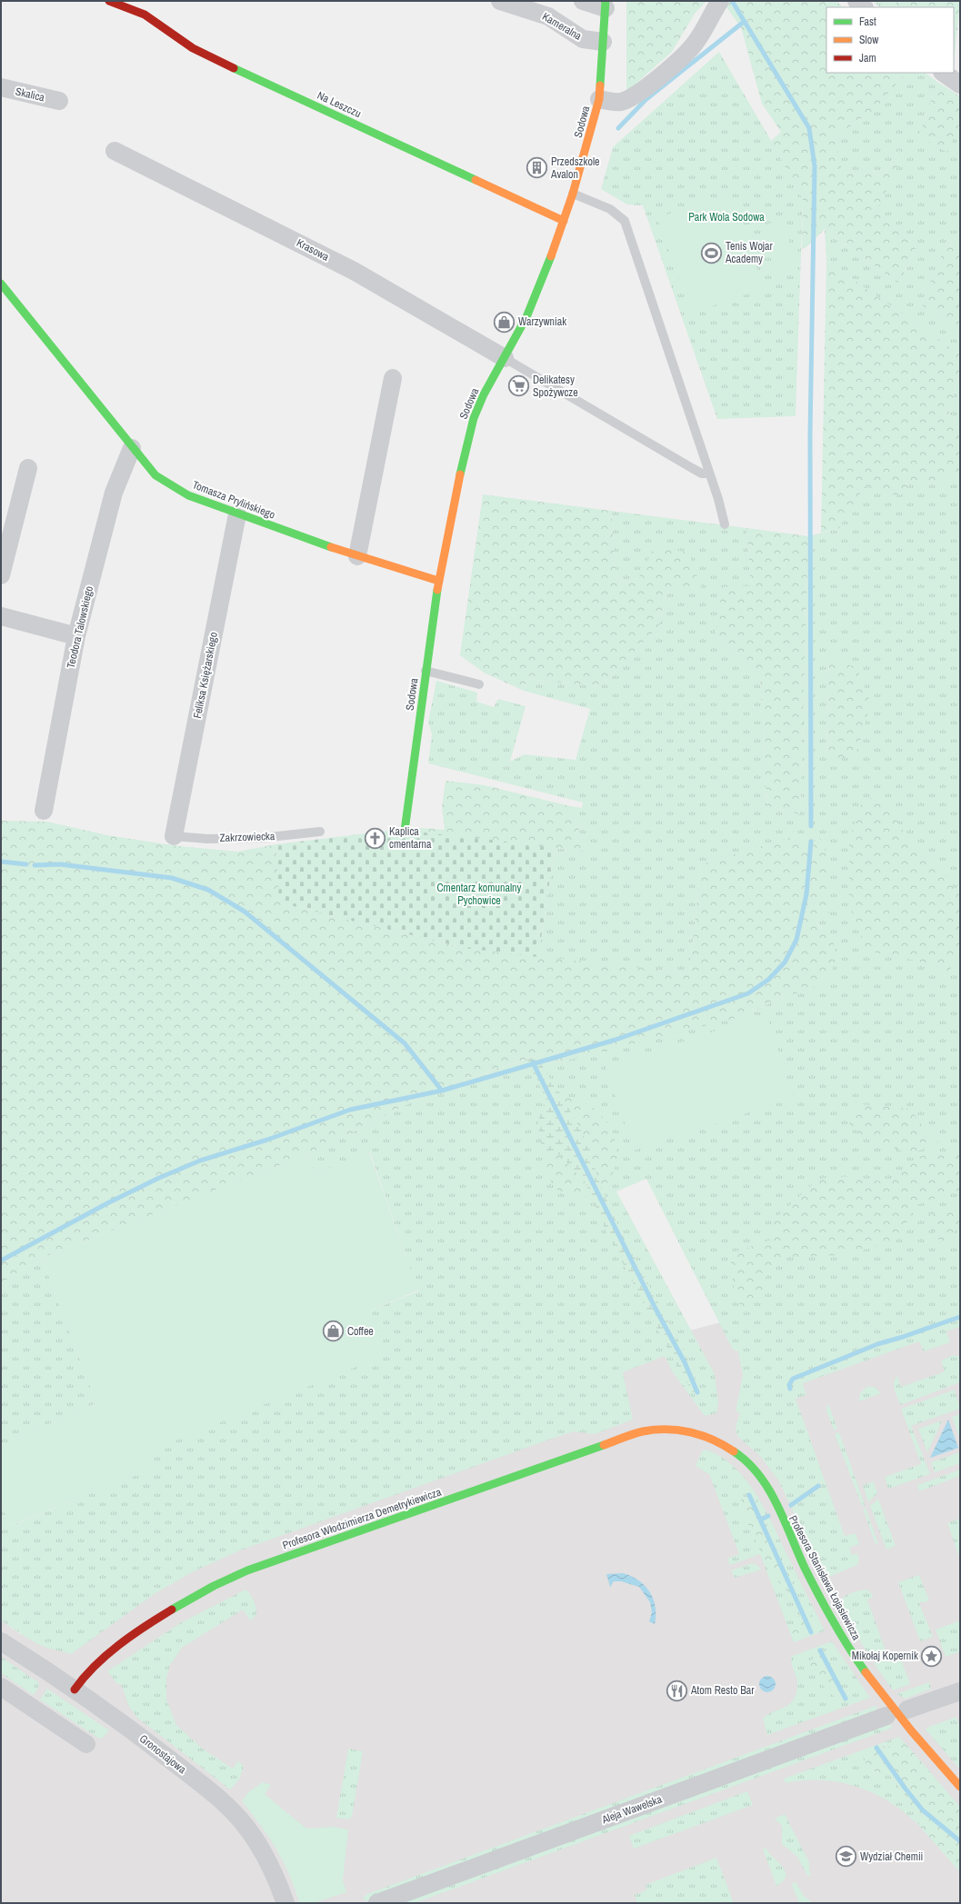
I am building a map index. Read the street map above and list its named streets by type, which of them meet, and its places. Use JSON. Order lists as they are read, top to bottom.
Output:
{
  "streets": {
    "street": [
      "Kameralna",
      "Skalica",
      "Na Leszczu",
      "Sodowa",
      "Krasowa",
      "Tomasza Prylińskiego",
      "Teodora Talowskiego",
      "Feliksa Księżarskiego",
      "Profesora Włodzimierza Demetrykiewicza",
      "Profesora Stanisława Łojasiewicza",
      "Gronostajowa",
      "Aleja Wawelska"
    ],
    "lane": ["Zakrzowiecka"]
  },
  "crossings": [
    ["Kameralna", "Sodowa"],
    ["Na Leszczu", "Sodowa"],
    ["Sodowa", "Krasowa"],
    ["Sodowa", "Tomasza Prylińskiego"],
    ["Tomasza Prylińskiego", "Teodora Talowskiego"],
    ["Tomasza Prylińskiego", "Feliksa Księżarskiego"],
    ["Feliksa Księżarskiego", "Zakrzowiecka"],
    ["Profesora Włodzimierza Demetrykiewicza", "Profesora Stanisława Łojasiewicza"],
    ["Profesora Włodzimierza Demetrykiewicza", "Gronostajowa"]
  ],
  "parks": ["Park Wola Sodowa", "Cmentarz komunalny Pychowice"],
  "places": {
    "building": ["Przedszkole Avalon"],
    "sports": ["Tenis Wojar Academy"],
    "shop": ["Warzywniak", "Coffee"],
    "supermarket": ["Delikatesy Spożywcze"],
    "church": ["Kaplica cmentarna"],
    "place": ["Mikołaj Kopernik"],
    "restaurant": ["Atom Resto Bar"],
    "school or university": ["Wydział Chemii"]
  },
  "legend": ["Fast", "Slow", "Jam"]
}
